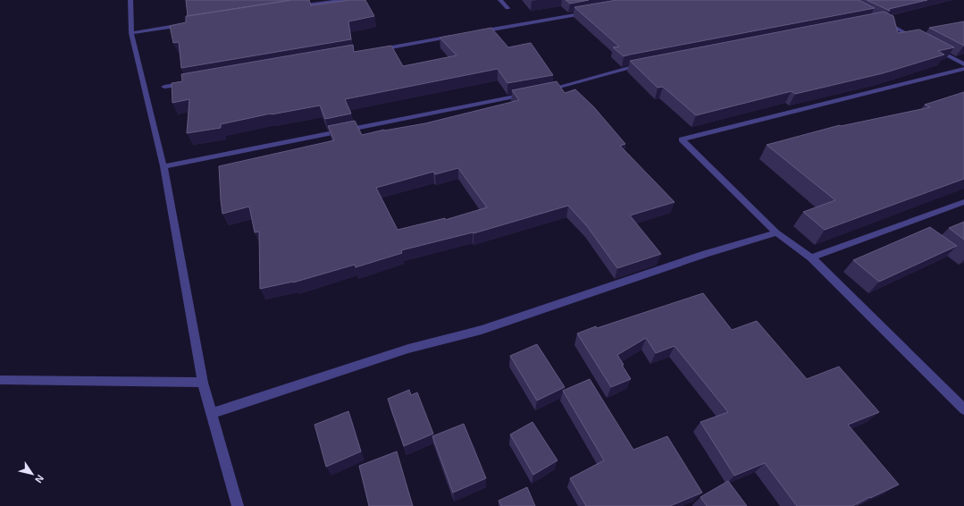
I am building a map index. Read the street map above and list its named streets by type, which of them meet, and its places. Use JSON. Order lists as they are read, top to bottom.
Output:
{
  "north": "bottom right"
}
